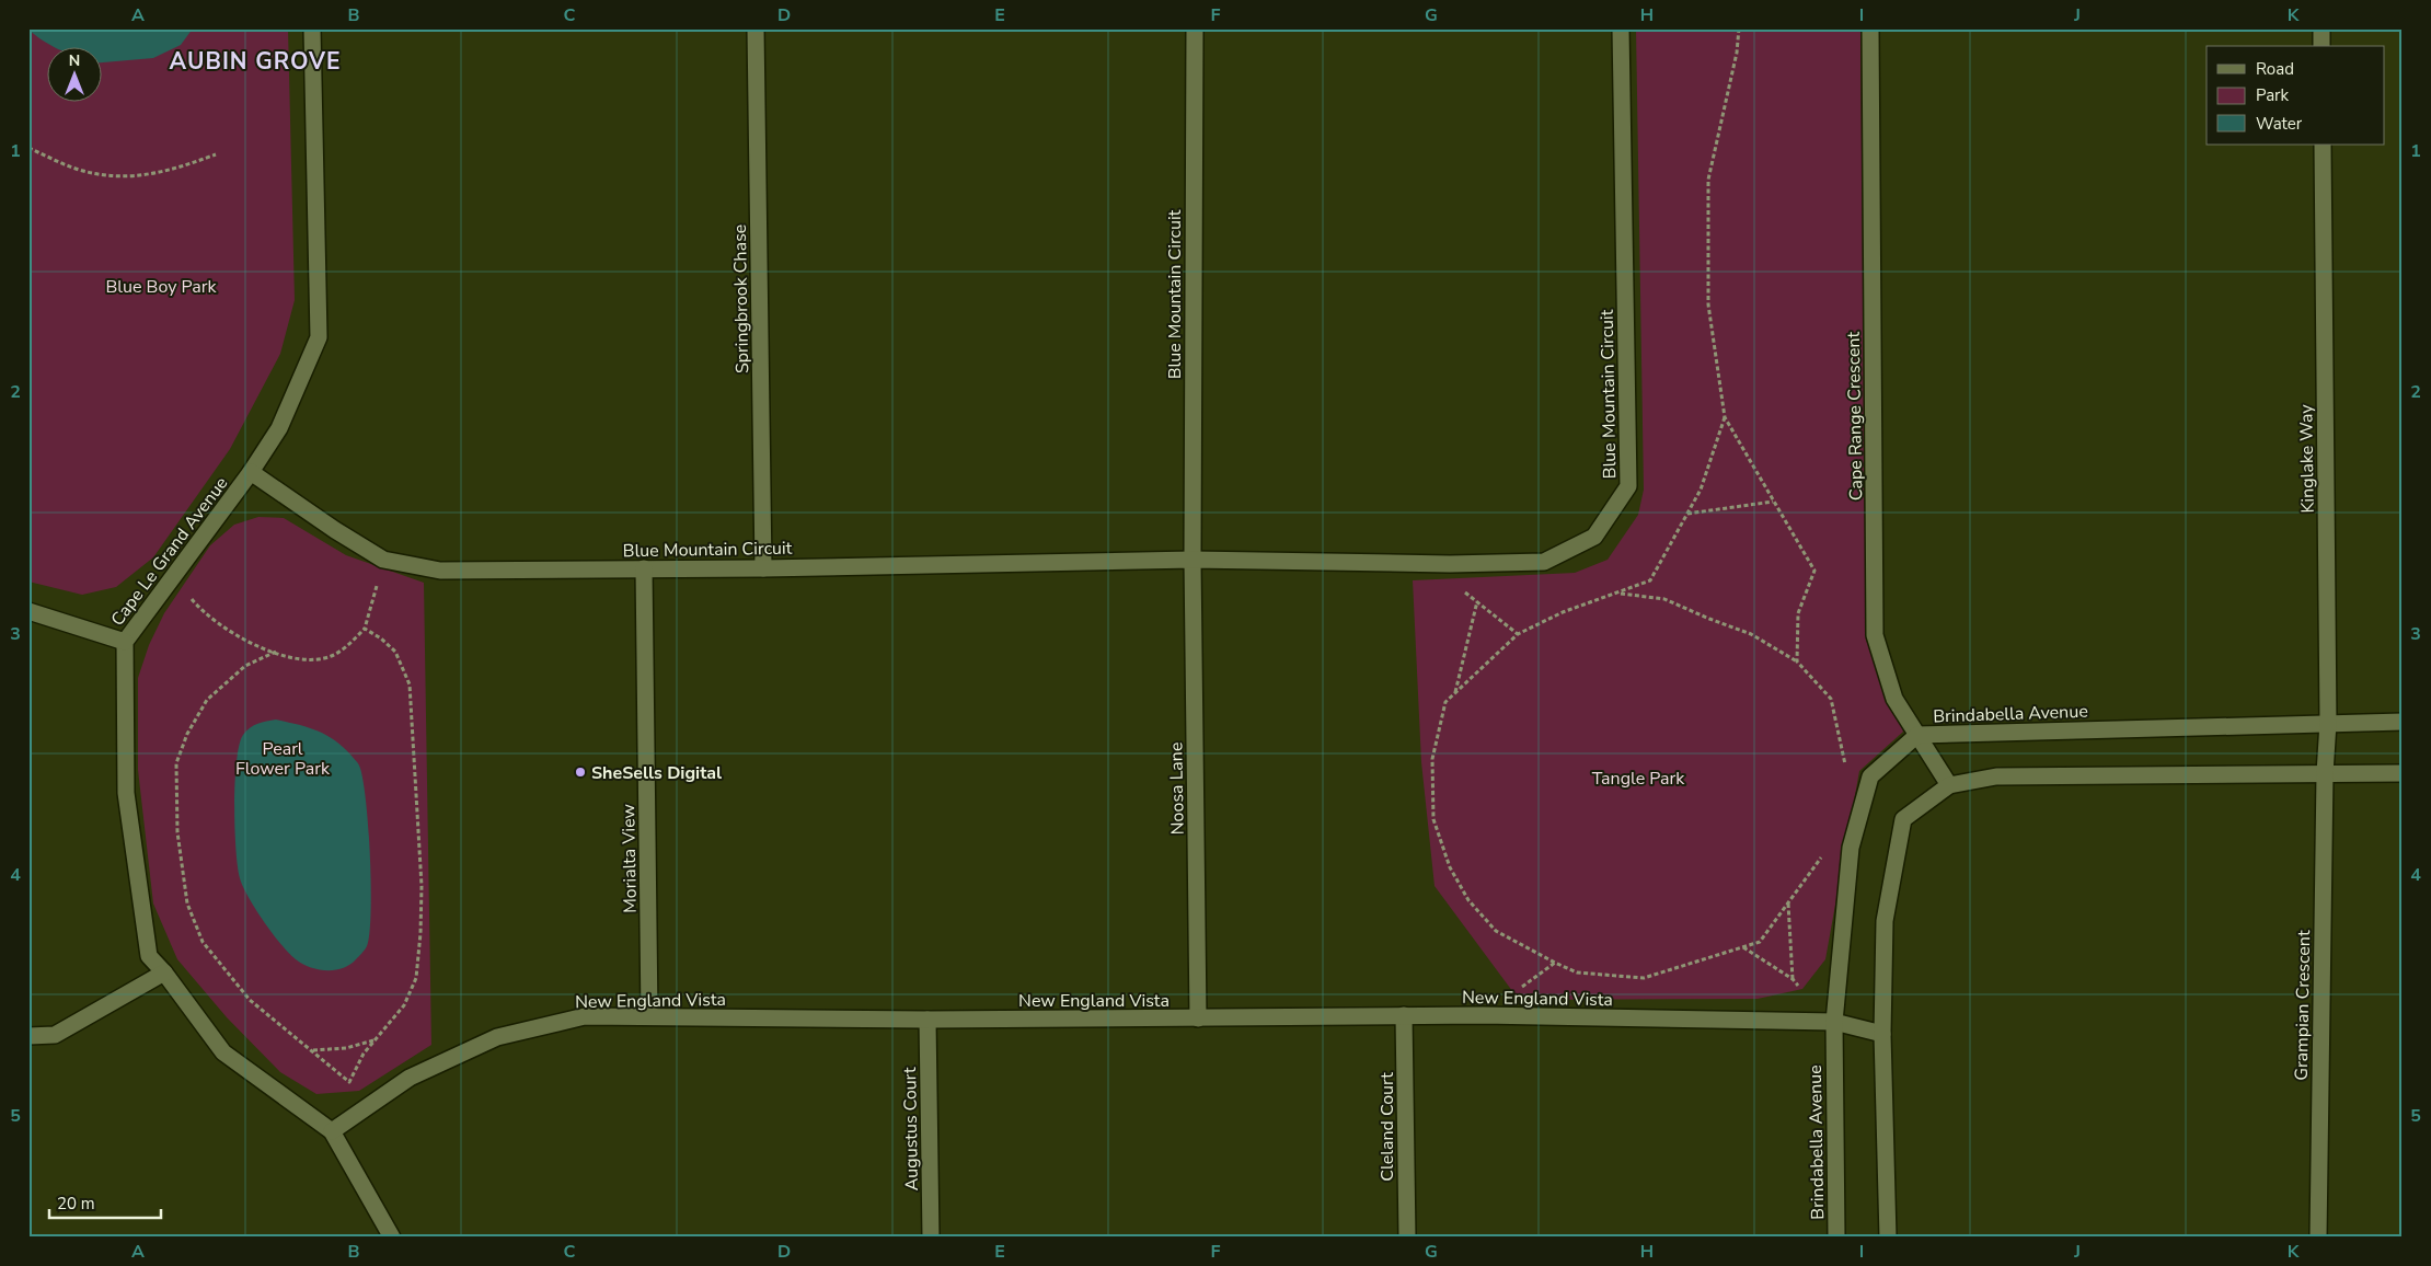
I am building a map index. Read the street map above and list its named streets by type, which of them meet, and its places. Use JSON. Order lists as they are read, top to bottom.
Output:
{
  "streets": {
    "street": [
      "Blue Mountain Circuit",
      "Springbrook Chase",
      "Cape Range Crescent",
      "Kinglake Way",
      "Cape Le Grand Avenue",
      "Brindabella Avenue",
      "Noosa Lane",
      "Morialta View",
      "New England Vista",
      "Grampian Crescent",
      "Cleland Court",
      "Augustus Court"
    ]
  },
  "crossings": [
    ["Blue Mountain Circuit", "Springbrook Chase"],
    ["Blue Mountain Circuit", "Cape Le Grand Avenue"],
    ["Blue Mountain Circuit", "Noosa Lane"],
    ["Blue Mountain Circuit", "Morialta View"],
    ["Cape Range Crescent", "Brindabella Avenue"],
    ["Kinglake Way", "Brindabella Avenue"],
    ["Kinglake Way", "Grampian Crescent"],
    ["Cape Le Grand Avenue", "New England Vista"],
    ["Brindabella Avenue", "New England Vista"],
    ["Noosa Lane", "New England Vista"],
    ["Morialta View", "New England Vista"],
    ["New England Vista", "Cleland Court"],
    ["New England Vista", "Augustus Court"]
  ],
  "districts": ["AUBIN GROVE"],
  "parks": ["Blue Boy Park", "Pearl Flower Park", "Tangle Park"],
  "places": ["SheSells Digital"],
  "legend": ["Road", "Park", "Water"],
  "scale_bar": "20 m",
  "north": "top",
  "grid": {
    "columns": [
      "A",
      "B",
      "C",
      "D",
      "E",
      "F",
      "G",
      "H",
      "I",
      "J",
      "K"
    ],
    "rows": [
      "1",
      "2",
      "3",
      "4",
      "5"
    ]
  }
}
